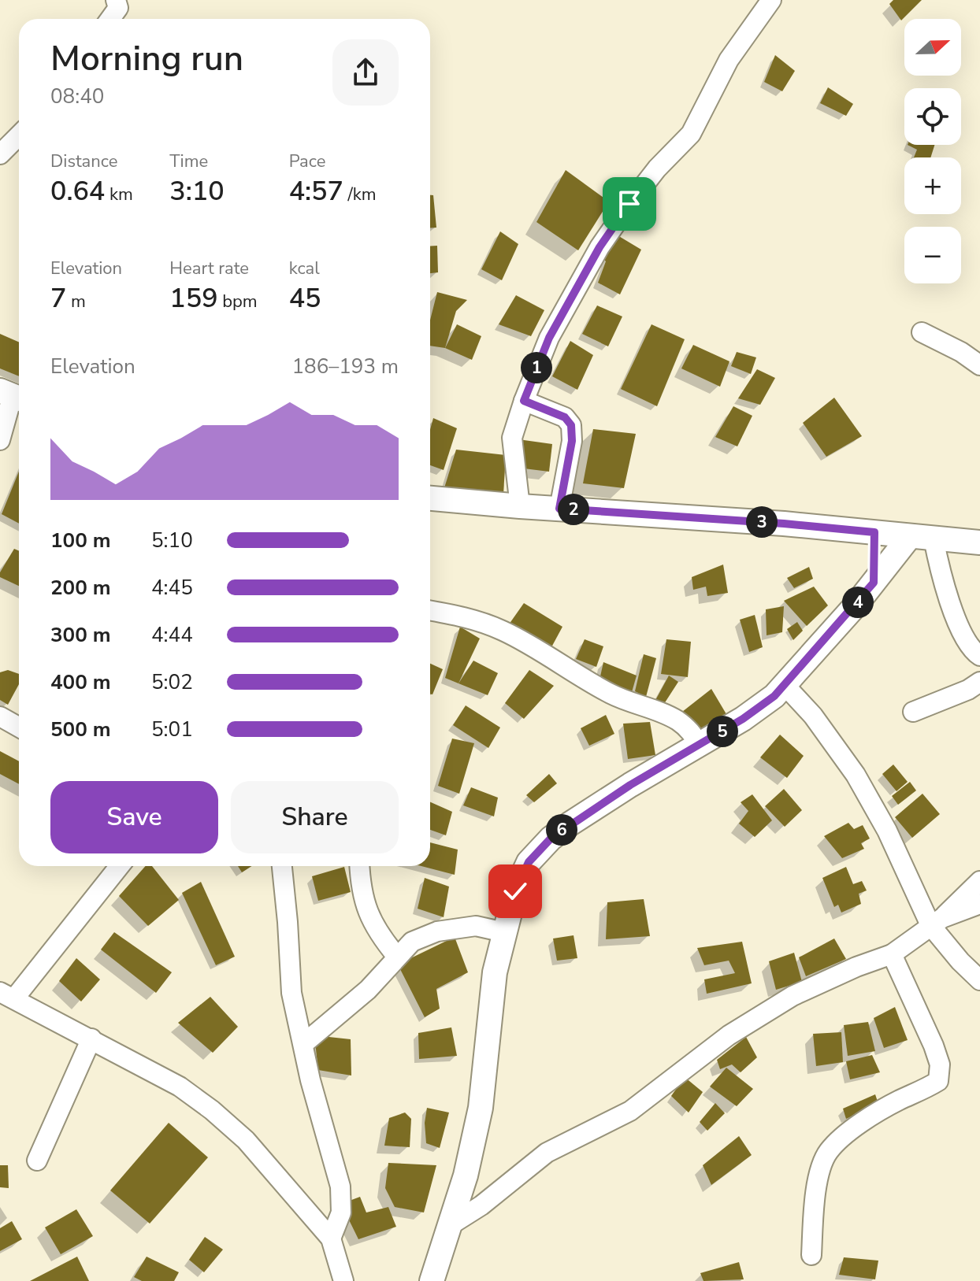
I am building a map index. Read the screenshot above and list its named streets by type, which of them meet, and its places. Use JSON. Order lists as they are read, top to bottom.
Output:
{
  "north": "right",
  "page": {
    "map_buttons": ["+", "−"],
    "heading": ["Morning run", "08:40"],
    "stats": [
      ["Distance", "0.64 km"],
      ["Time", "3:10"],
      ["Pace", "4:57 /km"],
      ["Elevation", "7 m"],
      ["Heart rate", "159 bpm"],
      ["kcal", "45"]
    ],
    "chart": ["Elevation", "186–193 m"],
    "pins": [
      "1",
      "2",
      "3",
      "4",
      "5",
      "6"
    ],
    "list": [
      {
        "name": "100 m",
        "note": "5:10"
      },
      {
        "name": "200 m",
        "note": "4:45"
      },
      {
        "name": "300 m",
        "note": "4:44"
      },
      {
        "name": "400 m",
        "note": "5:02"
      },
      {
        "name": "500 m",
        "note": "5:01"
      }
    ],
    "buttons": ["Save", "Share"]
  }
}
